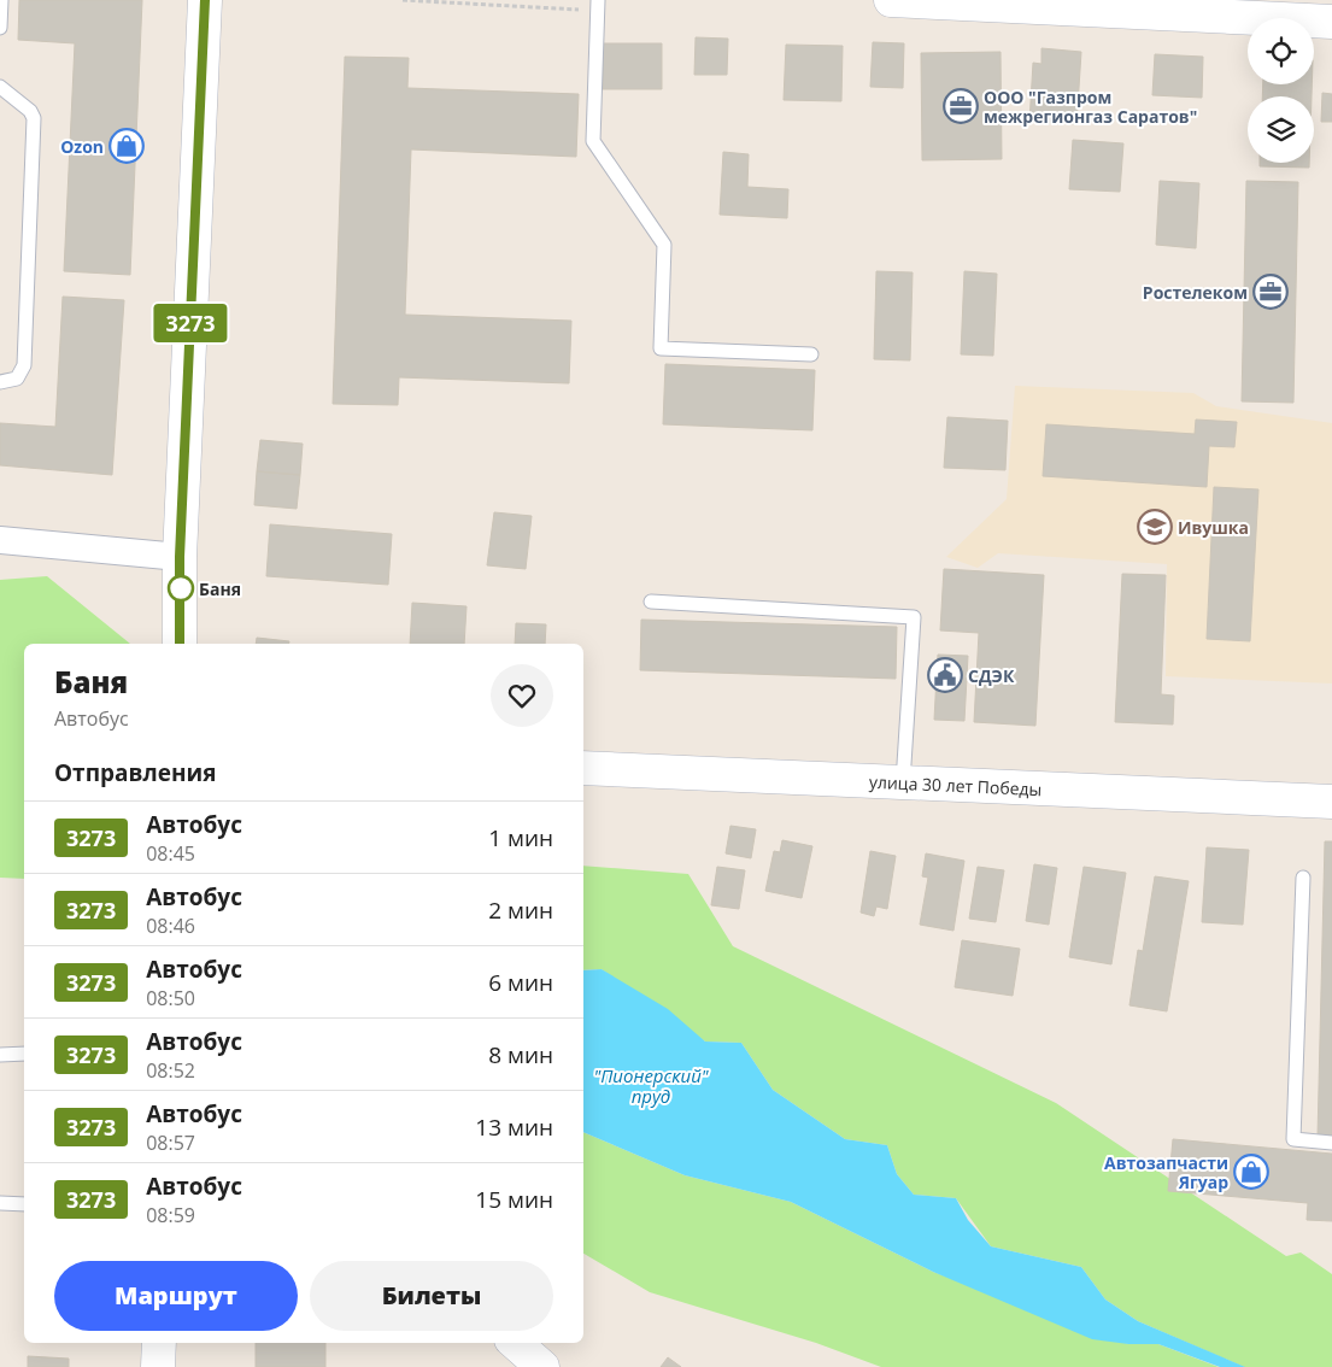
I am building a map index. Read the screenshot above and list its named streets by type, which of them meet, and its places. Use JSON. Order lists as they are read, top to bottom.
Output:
{
  "streets": {
    "street": ["улица 30 лет Победы"]
  },
  "water": ["\"Пионерский\" пруд"],
  "places": {
    "office": ["ООО \"Газпром межрегионгаз Саратов\"", "Ростелеком"],
    "shop": ["Ozon", "Автозапчасти Ягуар"],
    "school or university": ["Ивушка"],
    "other": ["Баня"],
    "public building": ["СДЭК"]
  },
  "lines": ["bus line 3273"],
  "page": {
    "on_map": "3273",
    "heading": [
      ["Баня", "Автобус"],
      "Отправления"
    ],
    "list": [
      {
        "mark": "3273",
        "name": "Автобус",
        "note": "08:45",
        "value": "1 мин"
      },
      {
        "mark": "3273",
        "name": "Автобус",
        "note": "08:46",
        "value": "2 мин"
      },
      {
        "mark": "3273",
        "name": "Автобус",
        "note": "08:50",
        "value": "6 мин"
      },
      {
        "mark": "3273",
        "name": "Автобус",
        "note": "08:52",
        "value": "8 мин"
      },
      {
        "mark": "3273",
        "name": "Автобус",
        "note": "08:57",
        "value": "13 мин"
      },
      {
        "mark": "3273",
        "name": "Автобус",
        "note": "08:59",
        "value": "15 мин"
      }
    ],
    "buttons": ["Маршрут", "Билеты"]
  }
}
